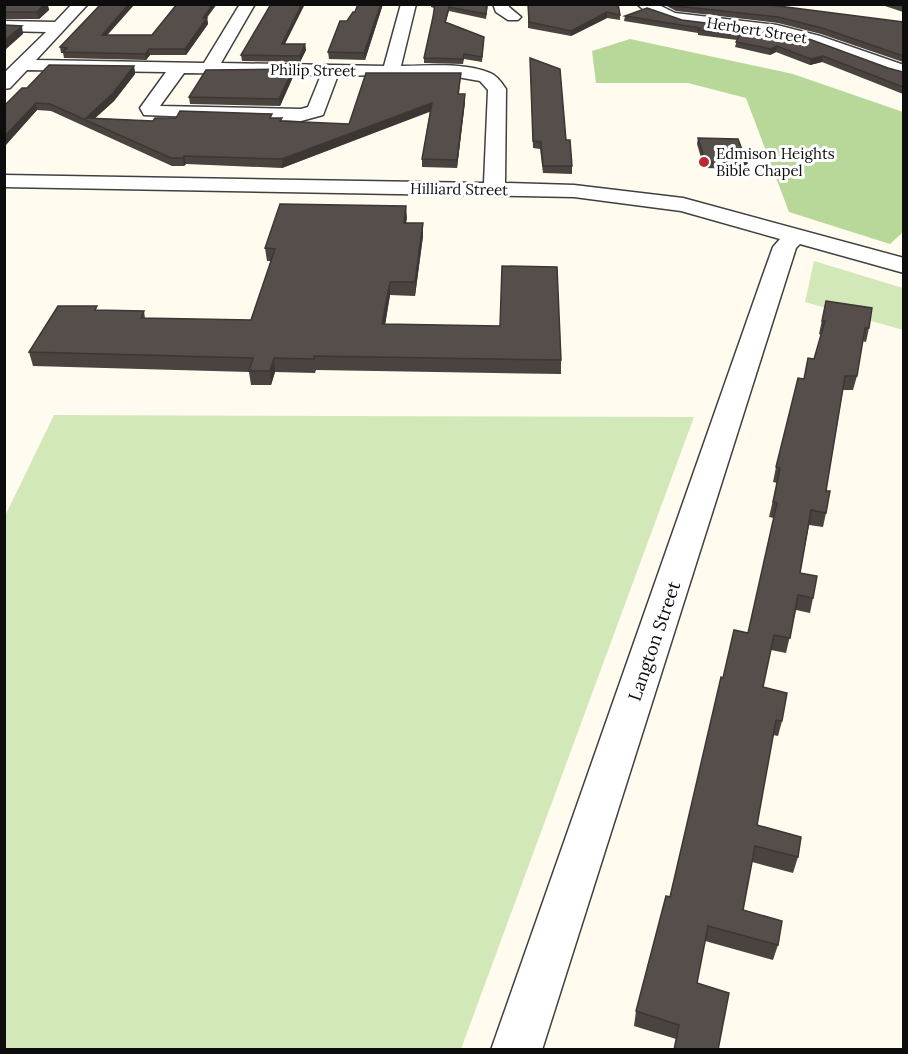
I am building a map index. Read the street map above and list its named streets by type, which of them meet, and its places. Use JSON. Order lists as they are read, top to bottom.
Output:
{
  "streets": {
    "street": [
      "Herbert Street",
      "Philip Street",
      "Hilliard Street",
      "Langton Street"
    ]
  },
  "crossings": [
    ["Philip Street", "Hilliard Street"],
    ["Hilliard Street", "Langton Street"]
  ],
  "places": ["Edmison Heights Bible Chapel"]
}
